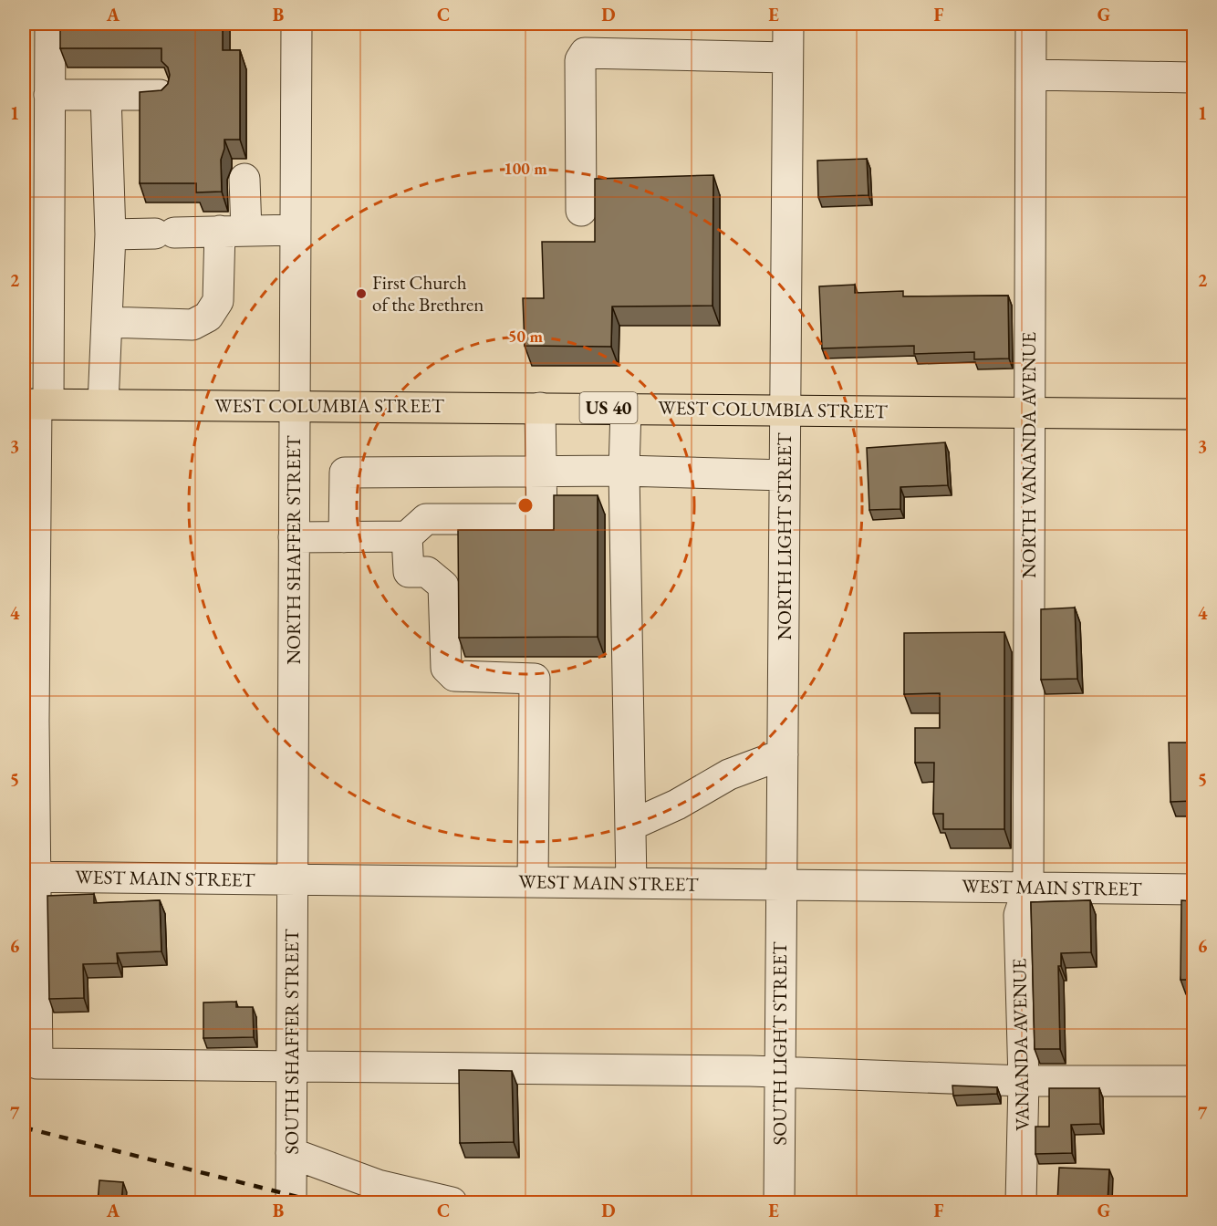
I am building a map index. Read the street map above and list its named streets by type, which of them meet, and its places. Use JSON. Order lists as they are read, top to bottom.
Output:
{
  "streets": {
    "main road": ["WEST COLUMBIA STREET", "US 40"],
    "street": [
      "NORTH VANANDA AVENUE",
      "NORTH LIGHT STREET",
      "NORTH SHAFFER STREET",
      "WEST MAIN STREET",
      "SOUTH SHAFFER STREET",
      "SOUTH LIGHT STREET",
      "VANANDA AVENUE"
    ]
  },
  "crossings": [
    ["WEST COLUMBIA STREET", "NORTH VANANDA AVENUE"],
    ["WEST COLUMBIA STREET", "NORTH LIGHT STREET"],
    ["WEST COLUMBIA STREET", "NORTH SHAFFER STREET"],
    ["NORTH VANANDA AVENUE", "WEST MAIN STREET"],
    ["NORTH VANANDA AVENUE", "VANANDA AVENUE"],
    ["NORTH LIGHT STREET", "WEST MAIN STREET"],
    ["NORTH LIGHT STREET", "SOUTH LIGHT STREET"],
    ["NORTH SHAFFER STREET", "WEST MAIN STREET"],
    ["NORTH SHAFFER STREET", "SOUTH SHAFFER STREET"],
    ["WEST MAIN STREET", "SOUTH SHAFFER STREET"],
    ["WEST MAIN STREET", "SOUTH LIGHT STREET"],
    ["WEST MAIN STREET", "VANANDA AVENUE"]
  ],
  "places": ["First Church of the Brethren"],
  "grid": {
    "columns": [
      "A",
      "B",
      "C",
      "D",
      "E",
      "F",
      "G"
    ],
    "rows": [
      "1",
      "2",
      "3",
      "4",
      "5",
      "6",
      "7"
    ]
  },
  "rings": ["100 m", "50 m"]
}
